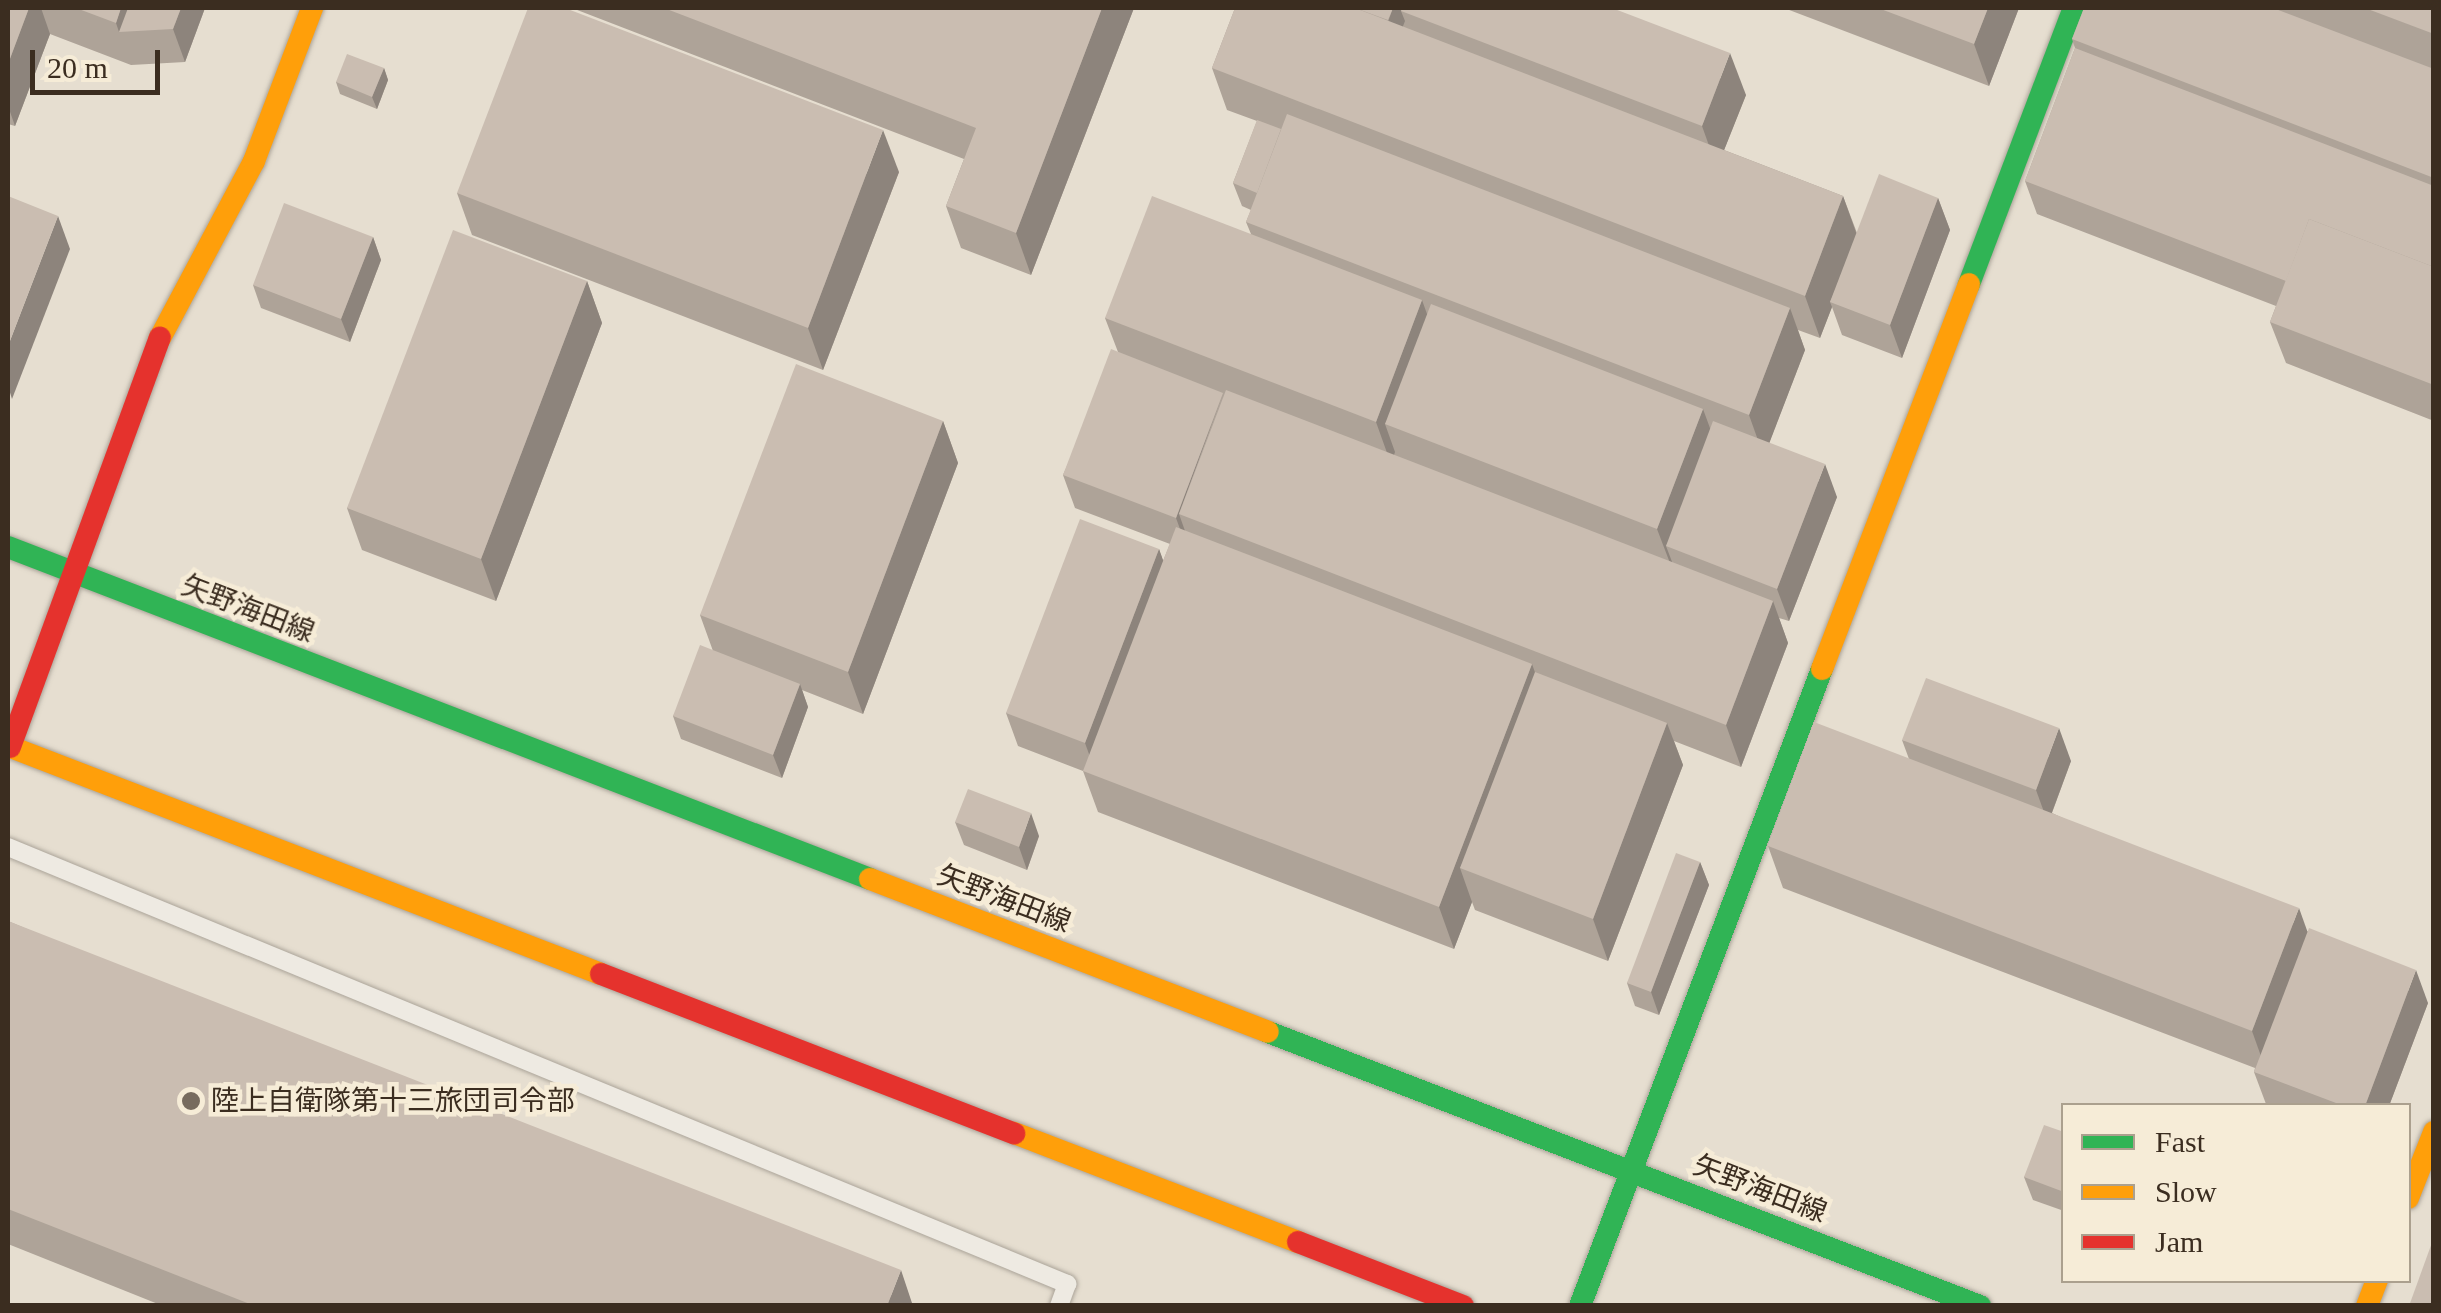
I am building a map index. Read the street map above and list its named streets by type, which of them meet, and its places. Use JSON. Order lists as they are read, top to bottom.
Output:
{
  "streets": {
    "main road": ["矢野海田線"]
  },
  "places": ["陸上自衛隊第十三旅団司令部"],
  "legend": ["Fast", "Slow", "Jam"],
  "scale_bar": "20 m"
}
